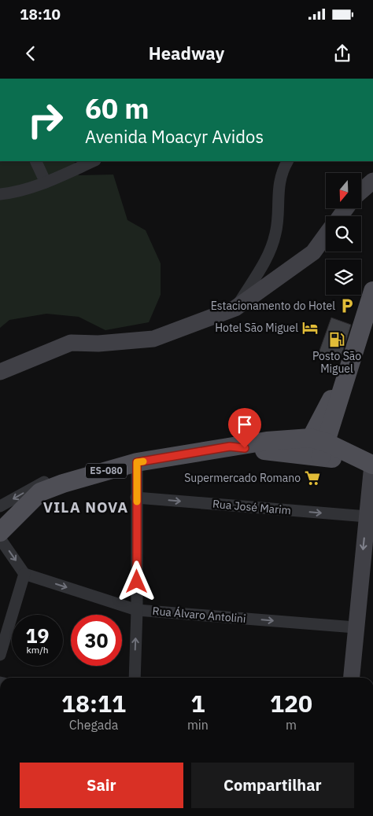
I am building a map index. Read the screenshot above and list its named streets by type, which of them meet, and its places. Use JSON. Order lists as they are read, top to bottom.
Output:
{
  "streets": {
    "main road": ["ES-080"],
    "street": ["Rua José Marim", "Rua Álvaro Antolini"]
  },
  "one_way": ["Rua José Marim", "Rua Álvaro Antolini"],
  "districts": ["VILA NOVA"],
  "places": {
    "parking": ["Estacionamento do Hotel"],
    "hotel": ["Hotel São Miguel"],
    "fuel station": ["Posto São Miguel"],
    "supermarket": ["Supermercado Romano"]
  },
  "north": "bottom",
  "page": {
    "status": "18:10",
    "header": "Headway",
    "turn": ["60 m", "Avenida Moacyr Avidos"],
    "speed": "19 km/h",
    "limit": "30",
    "eta": [
      "18:11",
      "Chegada",
      "1",
      "min",
      "120",
      "m"
    ],
    "buttons": ["Sair", "Compartilhar"]
  }
}
